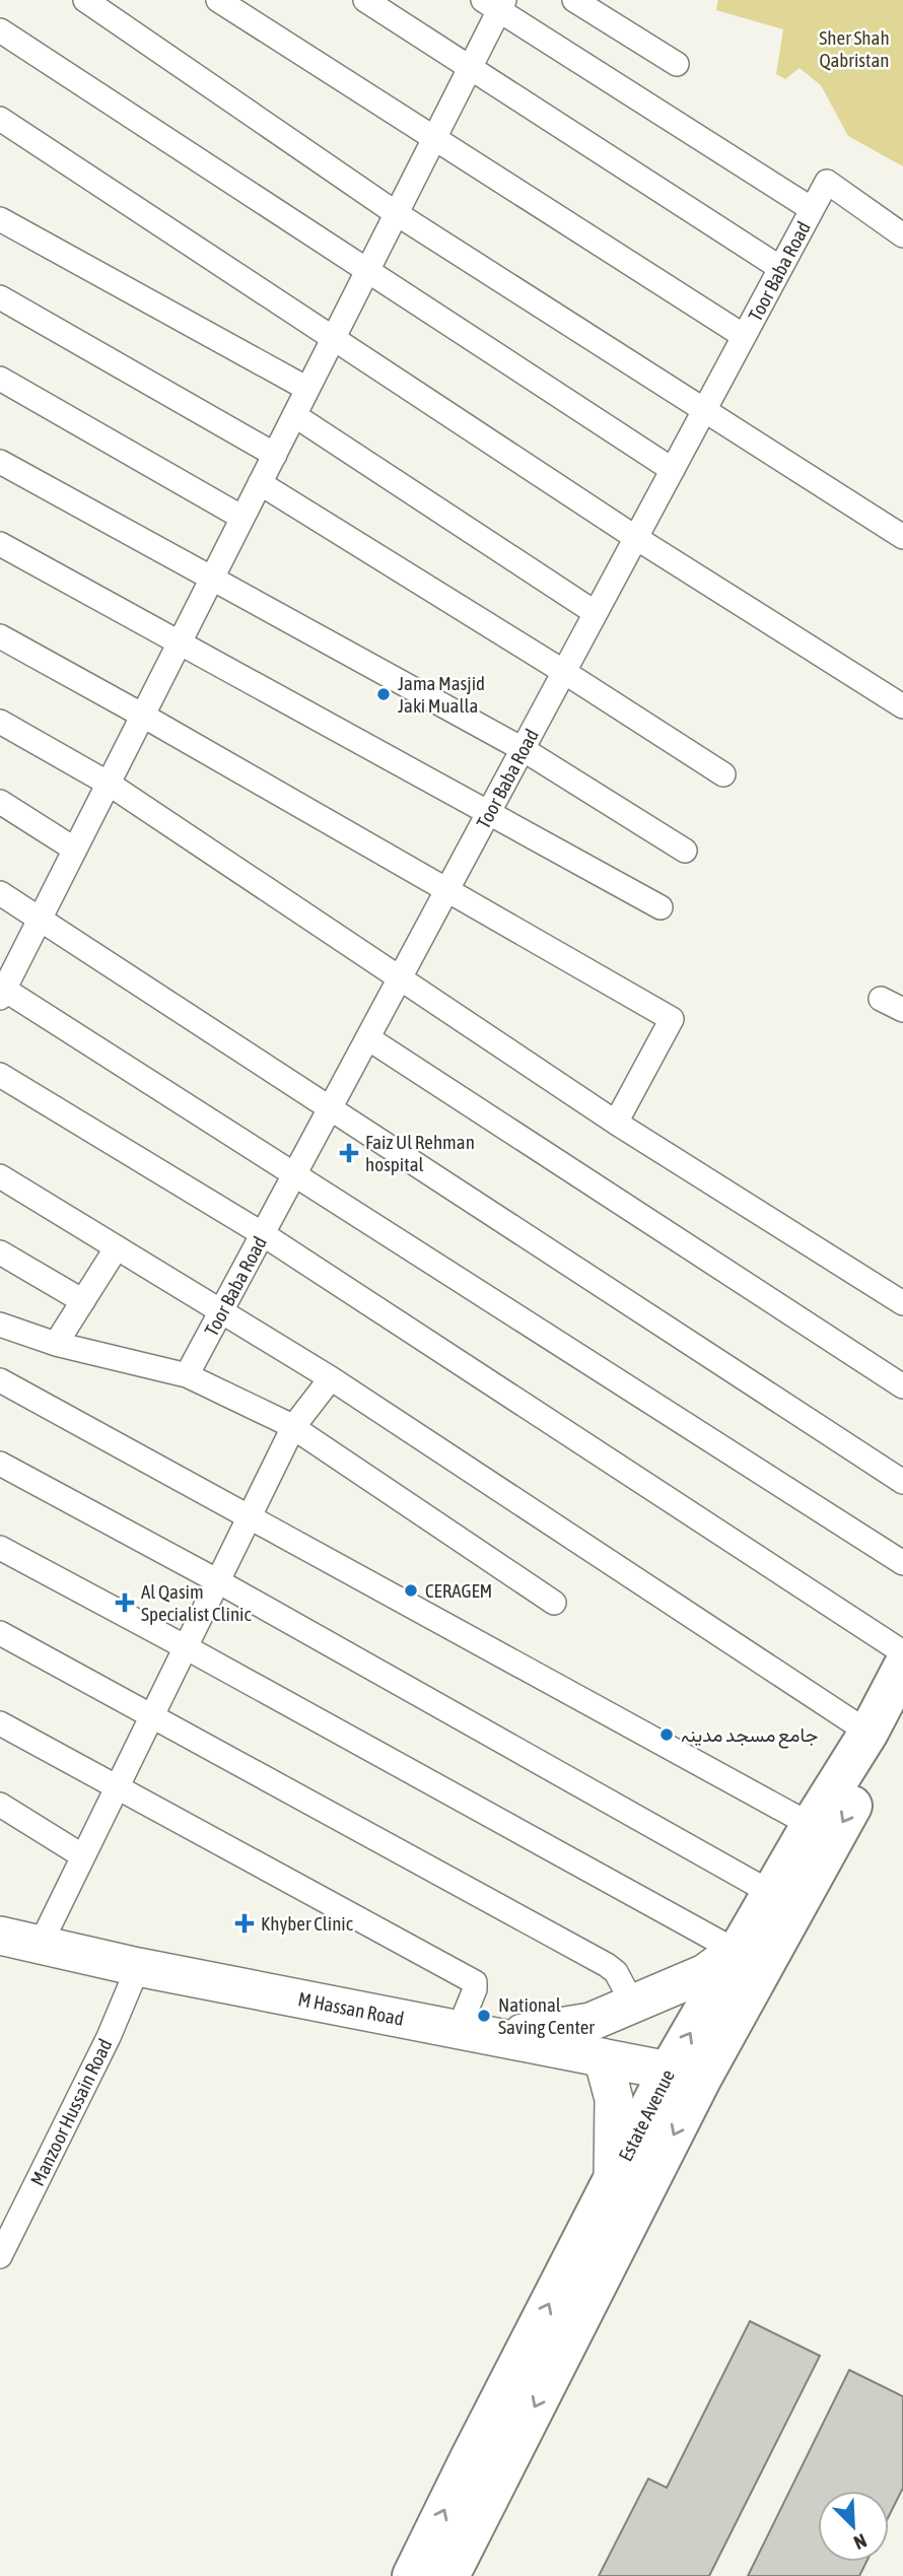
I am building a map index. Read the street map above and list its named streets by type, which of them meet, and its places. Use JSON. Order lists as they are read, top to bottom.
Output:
{
  "streets": {
    "highway": ["Estate Avenue"],
    "main road": ["M Hassan Road"],
    "street": ["Toor Baba Road", "Manzoor Hussain Road"]
  },
  "crossings": [
    ["M Hassan Road", "Manzoor Hussain Road"],
    ["M Hassan Road", "Estate Avenue"]
  ],
  "parks": ["Sher Shah Qabristan"],
  "places": {
    "other": [
      "Jama Masjid Jaki Mualla",
      "CERAGEM",
      "جامع مسجد مدینہ",
      "National Saving Center"
    ],
    "health": ["Faiz Ul Rehman hospital", "Al Qasim Specialist Clinic", "Khyber Clinic"]
  },
  "north": "bottom right"
}
